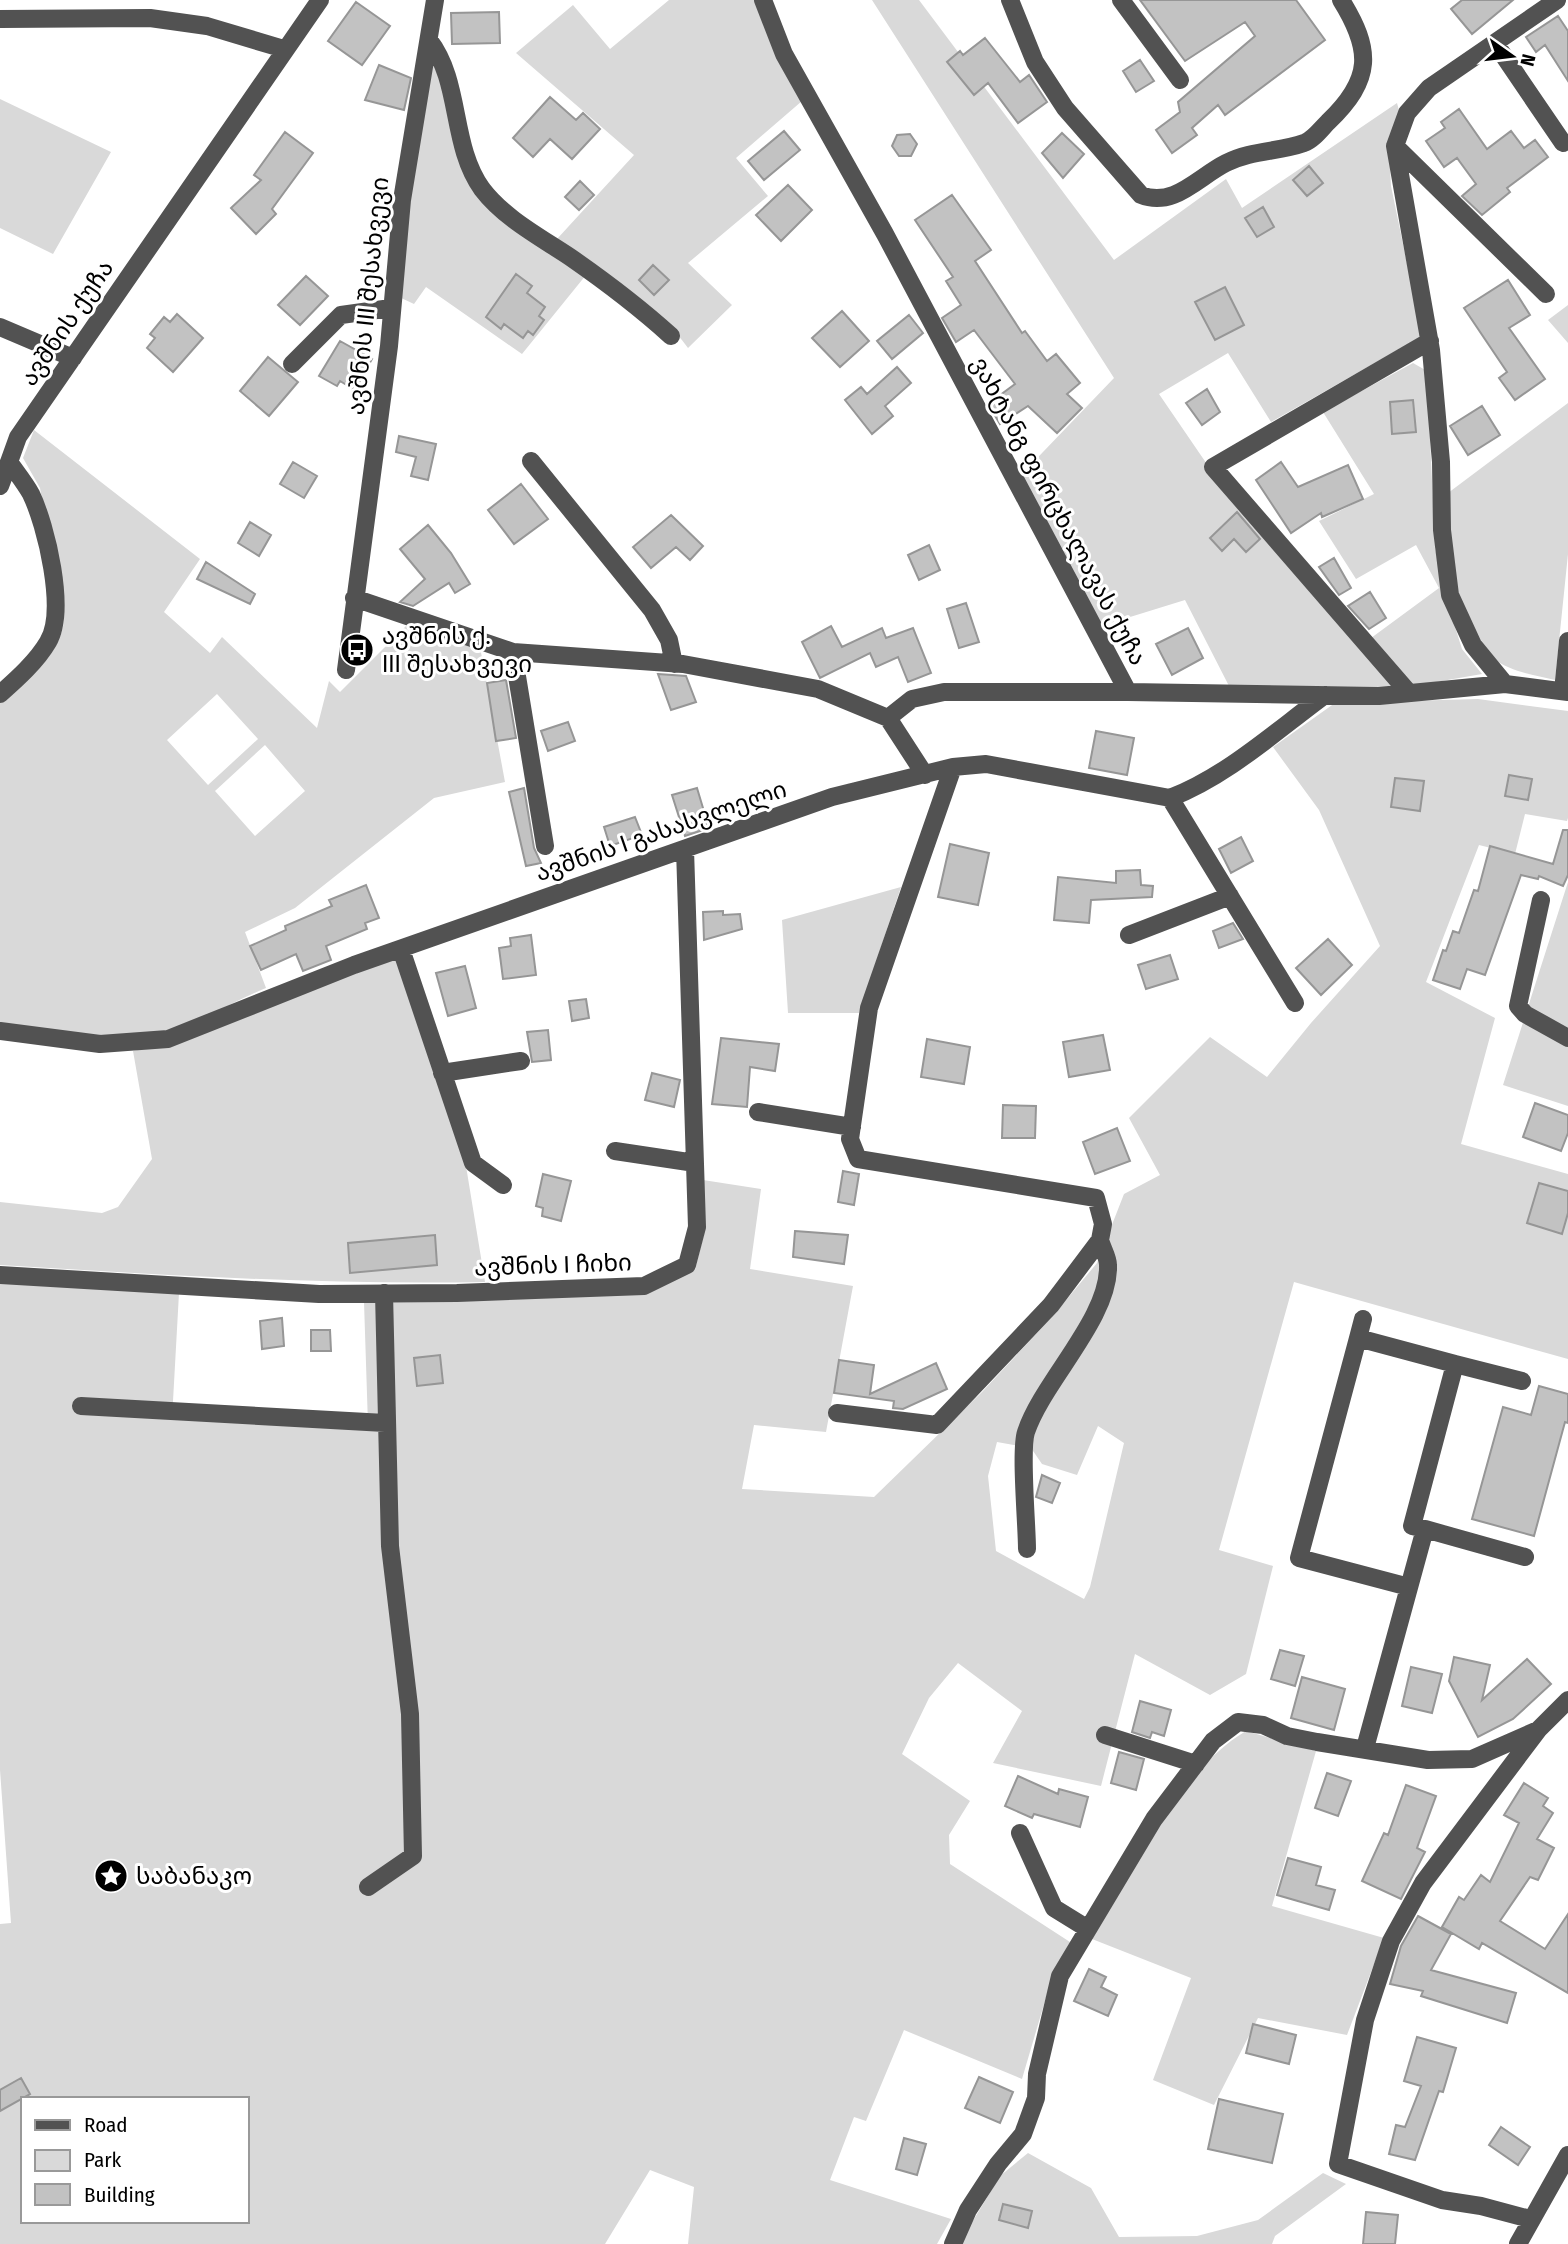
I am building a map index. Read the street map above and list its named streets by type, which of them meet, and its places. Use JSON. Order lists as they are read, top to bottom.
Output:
{
  "streets": {
    "street": [
      "ავშნის III შესახვევი",
      "ავშნის ქუჩა",
      "ვახტანგ ფირცხალავას ქუჩა",
      "ავშნის I გასასვლელი",
      "ავშნის I ჩიხი"
    ]
  },
  "crossings": [
    ["ავშნის I გასასვლელი", "ავშნის I ჩიხი"]
  ],
  "places": {
    "bus stop": ["ავშნის ქ. III შესახვევი"],
    "place": ["საბანაკო"]
  },
  "legend": ["Road", "Park", "Building"],
  "north": "right"
}
